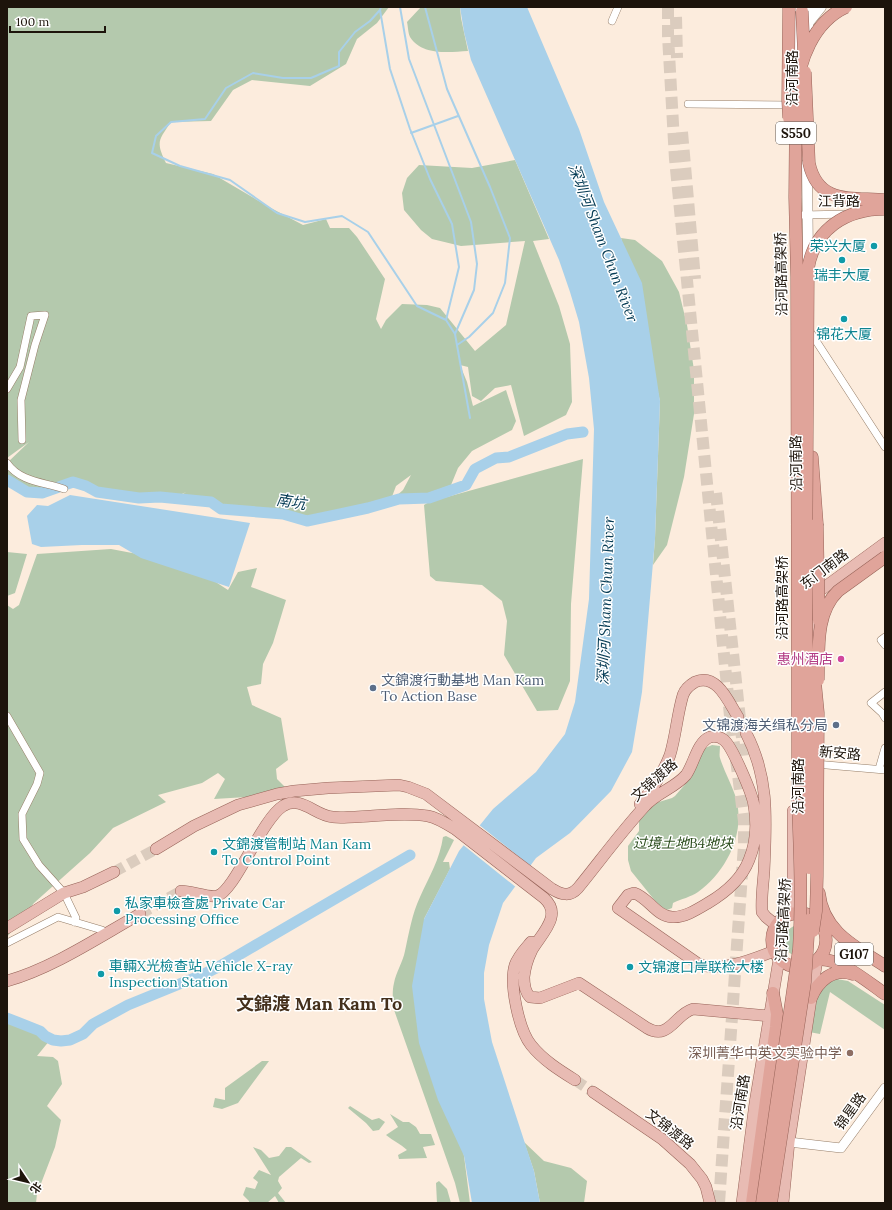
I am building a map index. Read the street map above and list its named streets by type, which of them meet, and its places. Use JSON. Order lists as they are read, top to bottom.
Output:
{
  "streets": {
    "highway": ["S550", "沿河路高架桥", "G107"],
    "main road": ["沿河南路", "东门南路", "文锦渡路"],
    "street": ["江背路", "新安路", "锦星路"]
  },
  "crossings": [
    ["沿河南路", "江背路"],
    ["沿河南路", "沿河路高架桥"],
    ["沿河南路", "东门南路"],
    ["沿河南路", "新安路"],
    ["沿河南路", "文锦渡路"],
    ["沿河南路", "G107"],
    ["沿河路高架桥", "东门南路"],
    ["文锦渡路", "G107"]
  ],
  "districts": ["文錦渡 Man Kam To"],
  "water": ["深圳河 Sham Chun River", "南坑"],
  "parks": ["过境土地B4地块"],
  "places": [
    "荣兴大厦",
    "瑞丰大厦",
    "锦花大厦",
    "惠州酒店",
    "文錦渡行動基地 Man Kam To Action Base",
    "文锦渡海关缉私分局",
    "文錦渡管制站 Man Kam To Control Point",
    "私家車檢查處 Private Car Processing Office",
    "文锦渡口岸联检大楼",
    "車輛X光檢查站 Vehicle X-ray Inspection Station",
    "深圳菁华中英文实验中学"
  ],
  "scale_bar": "100 m",
  "north": "bottom right"
}
